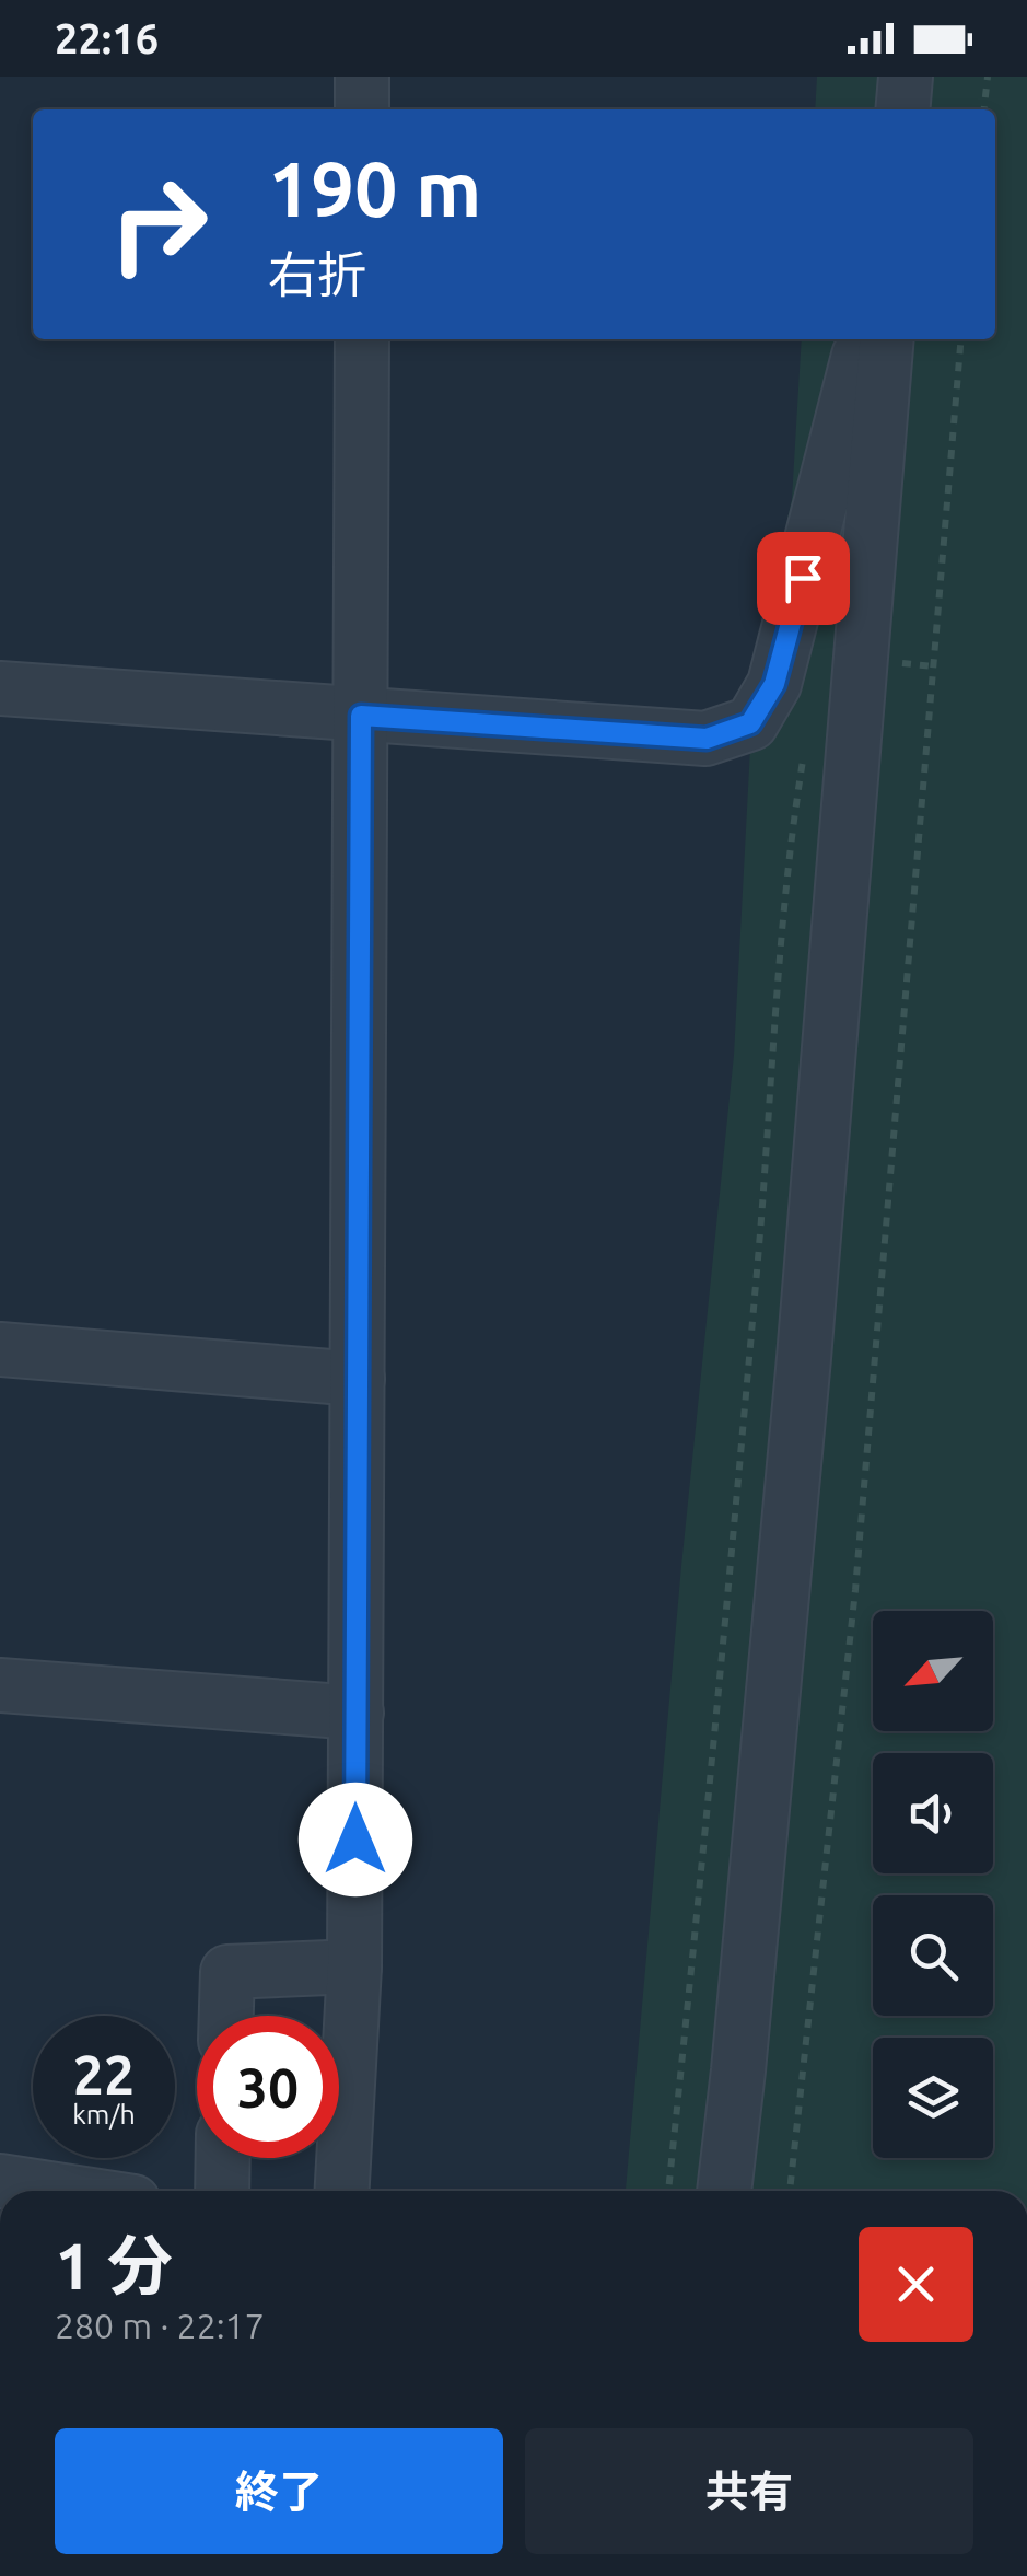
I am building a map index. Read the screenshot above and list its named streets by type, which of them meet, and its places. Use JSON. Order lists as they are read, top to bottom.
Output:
{
  "north": "bottom left",
  "page": {
    "status": "22:16",
    "turn": ["190 m", "右折"],
    "speed": "22 km/h",
    "limit": "30",
    "heading": ["1 分", "280 m · 22:17"],
    "buttons": ["終了", "共有"]
  }
}
